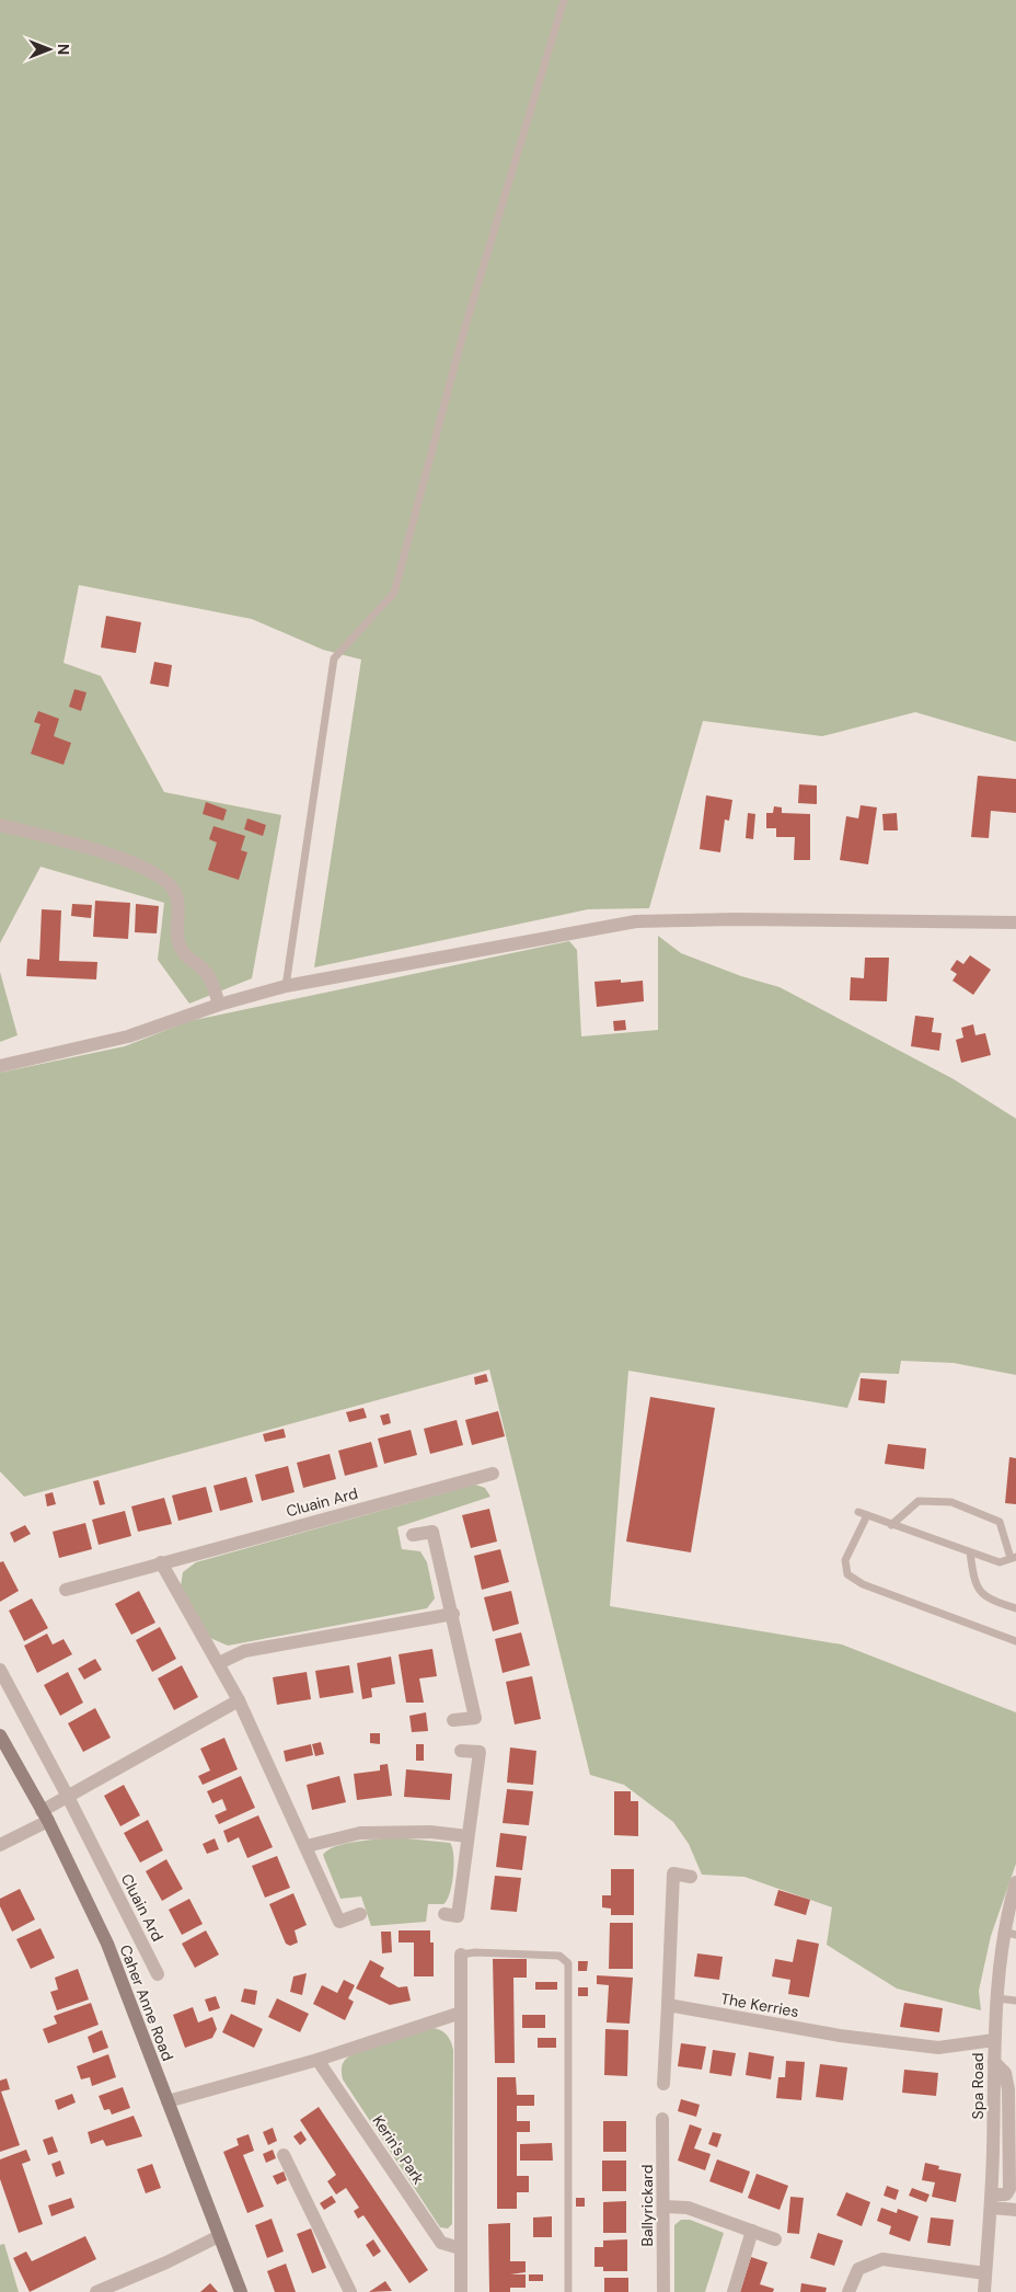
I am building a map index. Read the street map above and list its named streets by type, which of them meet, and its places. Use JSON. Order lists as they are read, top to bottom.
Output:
{
  "streets": {
    "street": [
      "Cluain Ard",
      "Caher Anne Road",
      "The Kerries",
      "Spa Road",
      "Kerin's Park",
      "Ballyrickard"
    ]
  },
  "crossings": [
    ["The Kerries", "Spa Road"]
  ],
  "north": "right"
}
